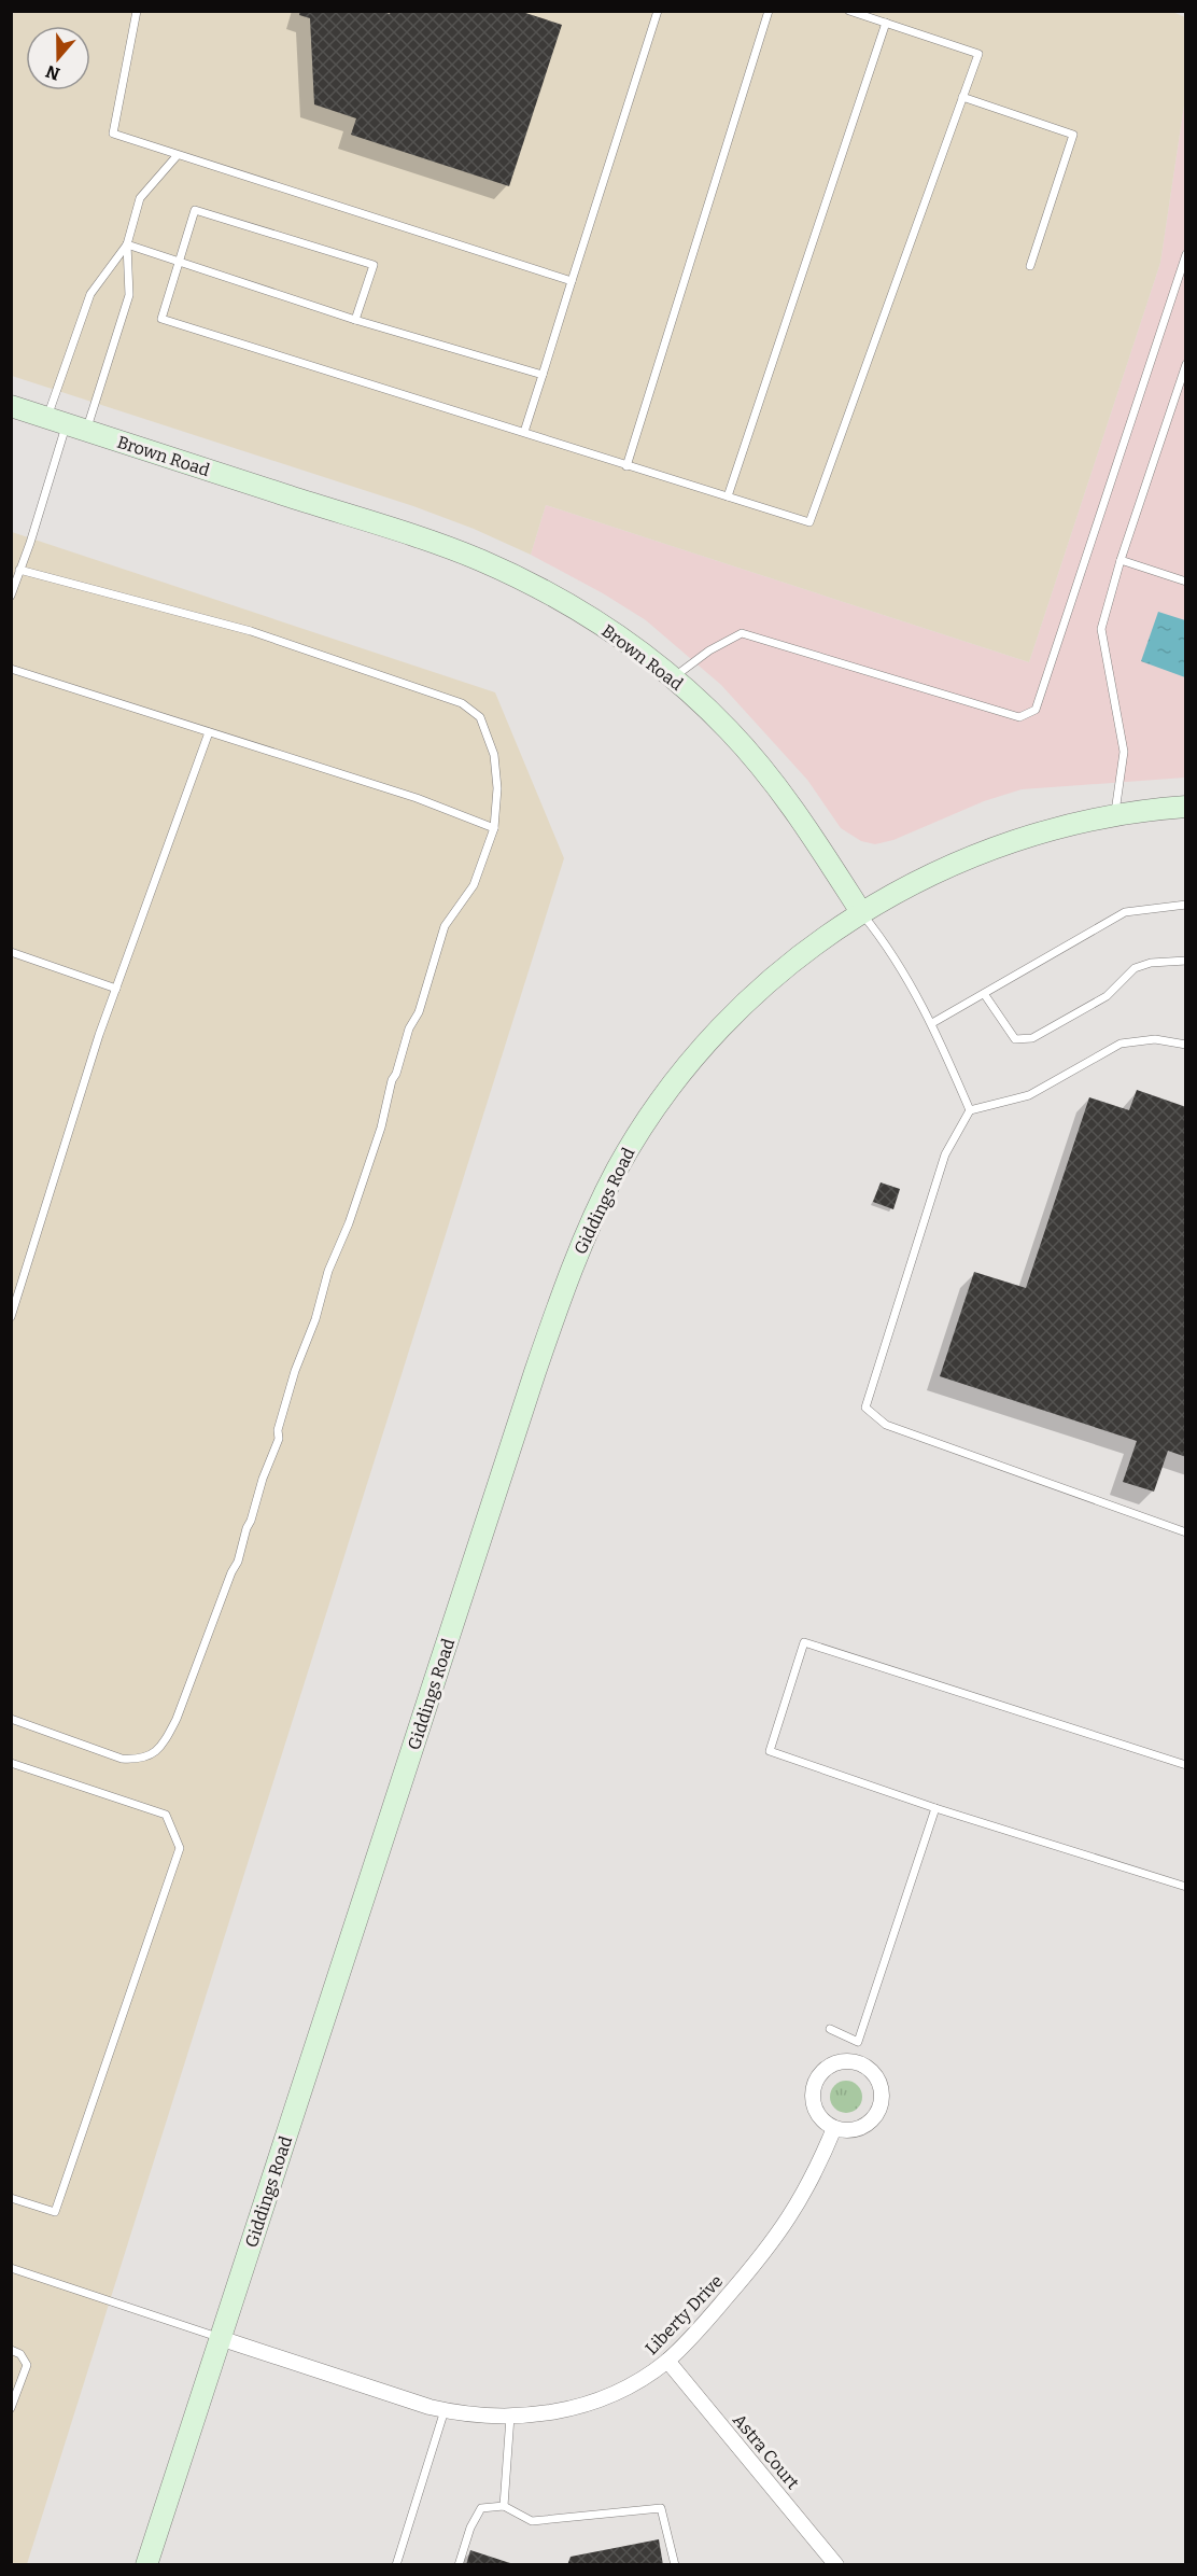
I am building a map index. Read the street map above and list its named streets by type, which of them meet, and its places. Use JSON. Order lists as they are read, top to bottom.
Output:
{
  "streets": {
    "main road": ["Brown Road", "Giddings Road"],
    "street": ["Liberty Drive", "Astra Court"]
  },
  "crossings": [
    ["Brown Road", "Giddings Road"],
    ["Giddings Road", "Liberty Drive"],
    ["Liberty Drive", "Astra Court"]
  ],
  "north": "bottom"
}
